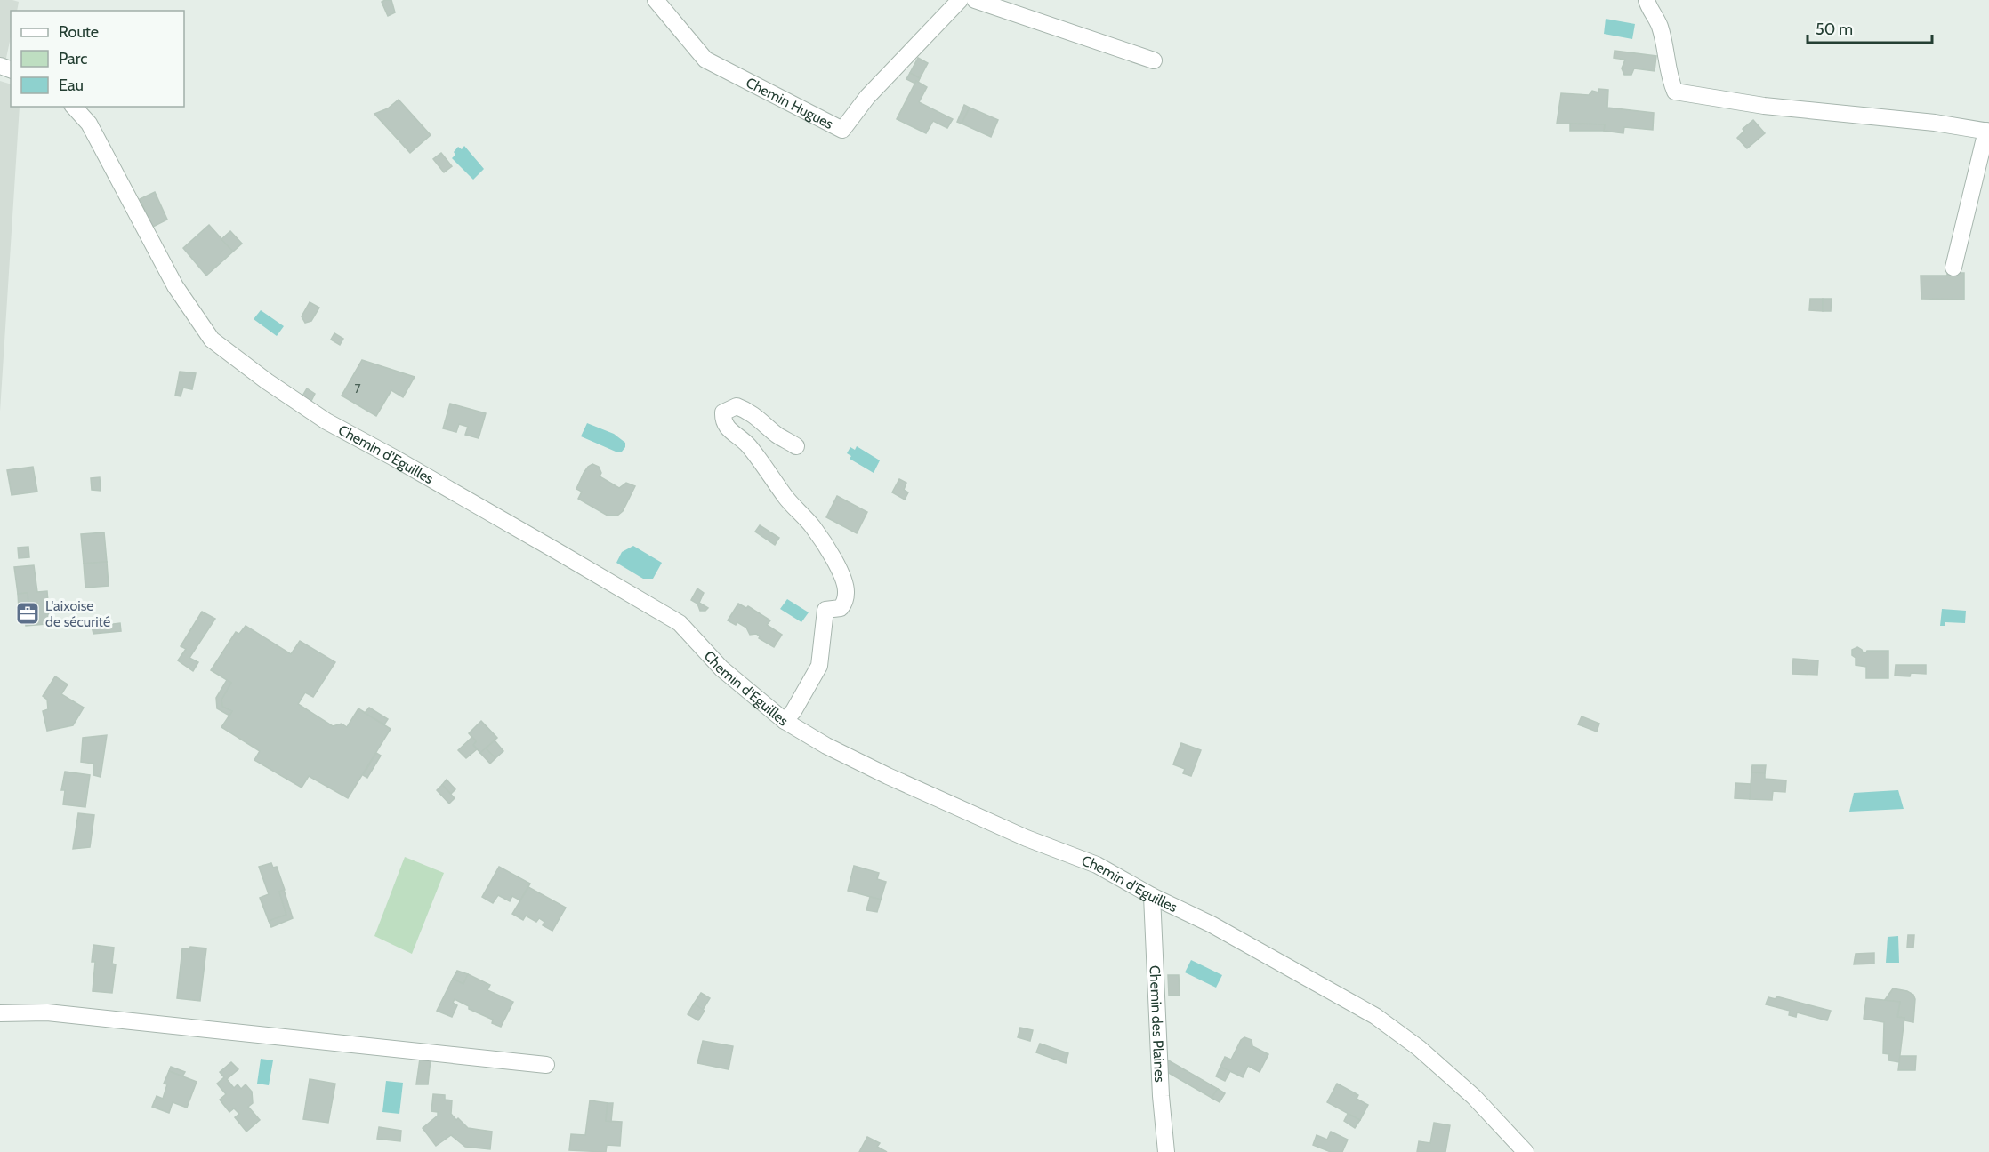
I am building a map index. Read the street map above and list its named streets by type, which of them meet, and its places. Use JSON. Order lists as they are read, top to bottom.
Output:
{
  "streets": {
    "street": ["Chemin Hugues", "Chemin d'Eguilles", "Chemin des Plaines"]
  },
  "crossings": [
    ["Chemin d'Eguilles", "Chemin des Plaines"]
  ],
  "places": {
    "office": ["L'aixoise de sécurité"]
  },
  "house_numbers": ["7"],
  "legend": ["Route", "Parc", "Eau"],
  "scale_bar": "50 m"
}
